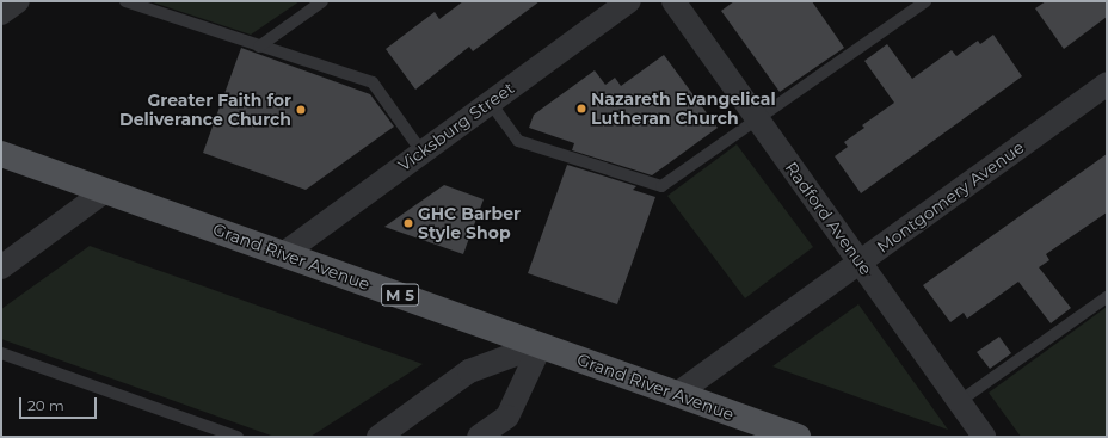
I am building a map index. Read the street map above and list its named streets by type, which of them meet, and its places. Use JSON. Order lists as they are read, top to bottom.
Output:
{
  "streets": {
    "main road": ["Grand River Avenue", "M 5"],
    "street": ["Vicksburg Street", "Montgomery Avenue", "Radford Avenue"]
  },
  "crossings": [
    ["Vicksburg Street", "Grand River Avenue"],
    ["Montgomery Avenue", "Radford Avenue"],
    ["Montgomery Avenue", "Grand River Avenue"]
  ],
  "places": ["Nazareth Evangelical Lutheran Church", "Greater Faith for Deliverance Church", "GHC Barber Style Shop"],
  "scale_bar": "20 m"
}
